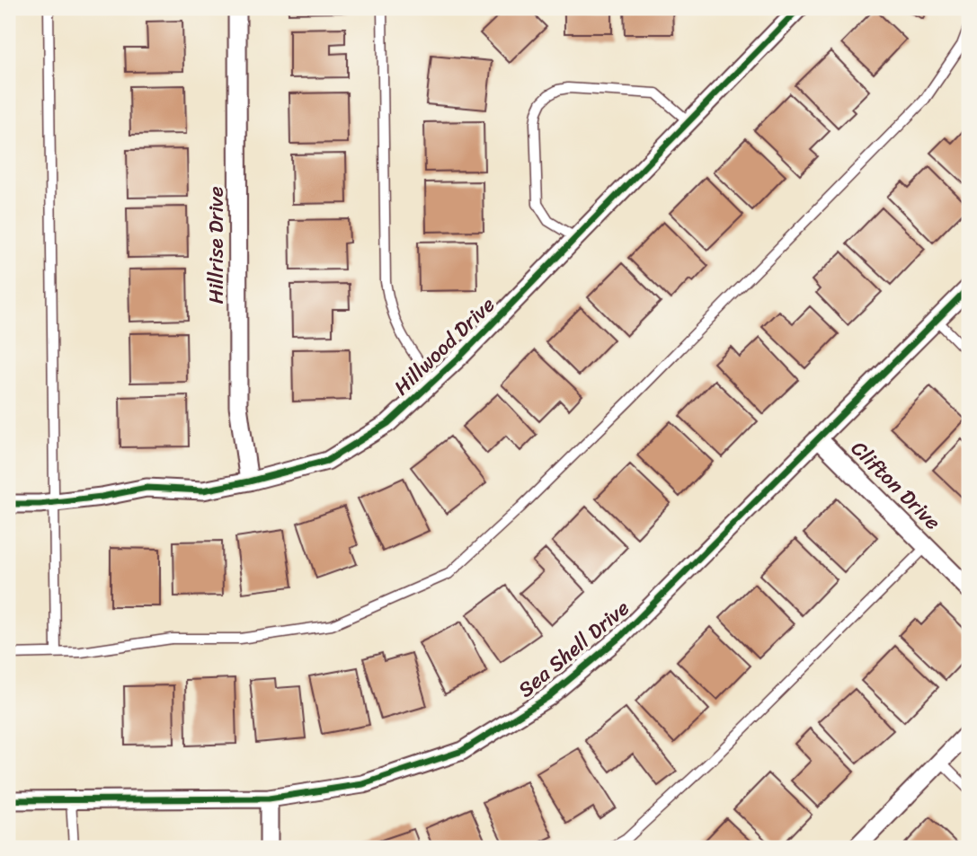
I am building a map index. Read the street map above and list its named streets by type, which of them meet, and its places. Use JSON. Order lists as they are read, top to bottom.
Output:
{
  "streets": {
    "street": [
      "Hillrise Drive",
      "Hillwood Drive",
      "Clifton Drive",
      "Sea Shell Drive"
    ]
  },
  "crossings": [
    ["Hillrise Drive", "Hillwood Drive"],
    ["Clifton Drive", "Sea Shell Drive"]
  ]
}
